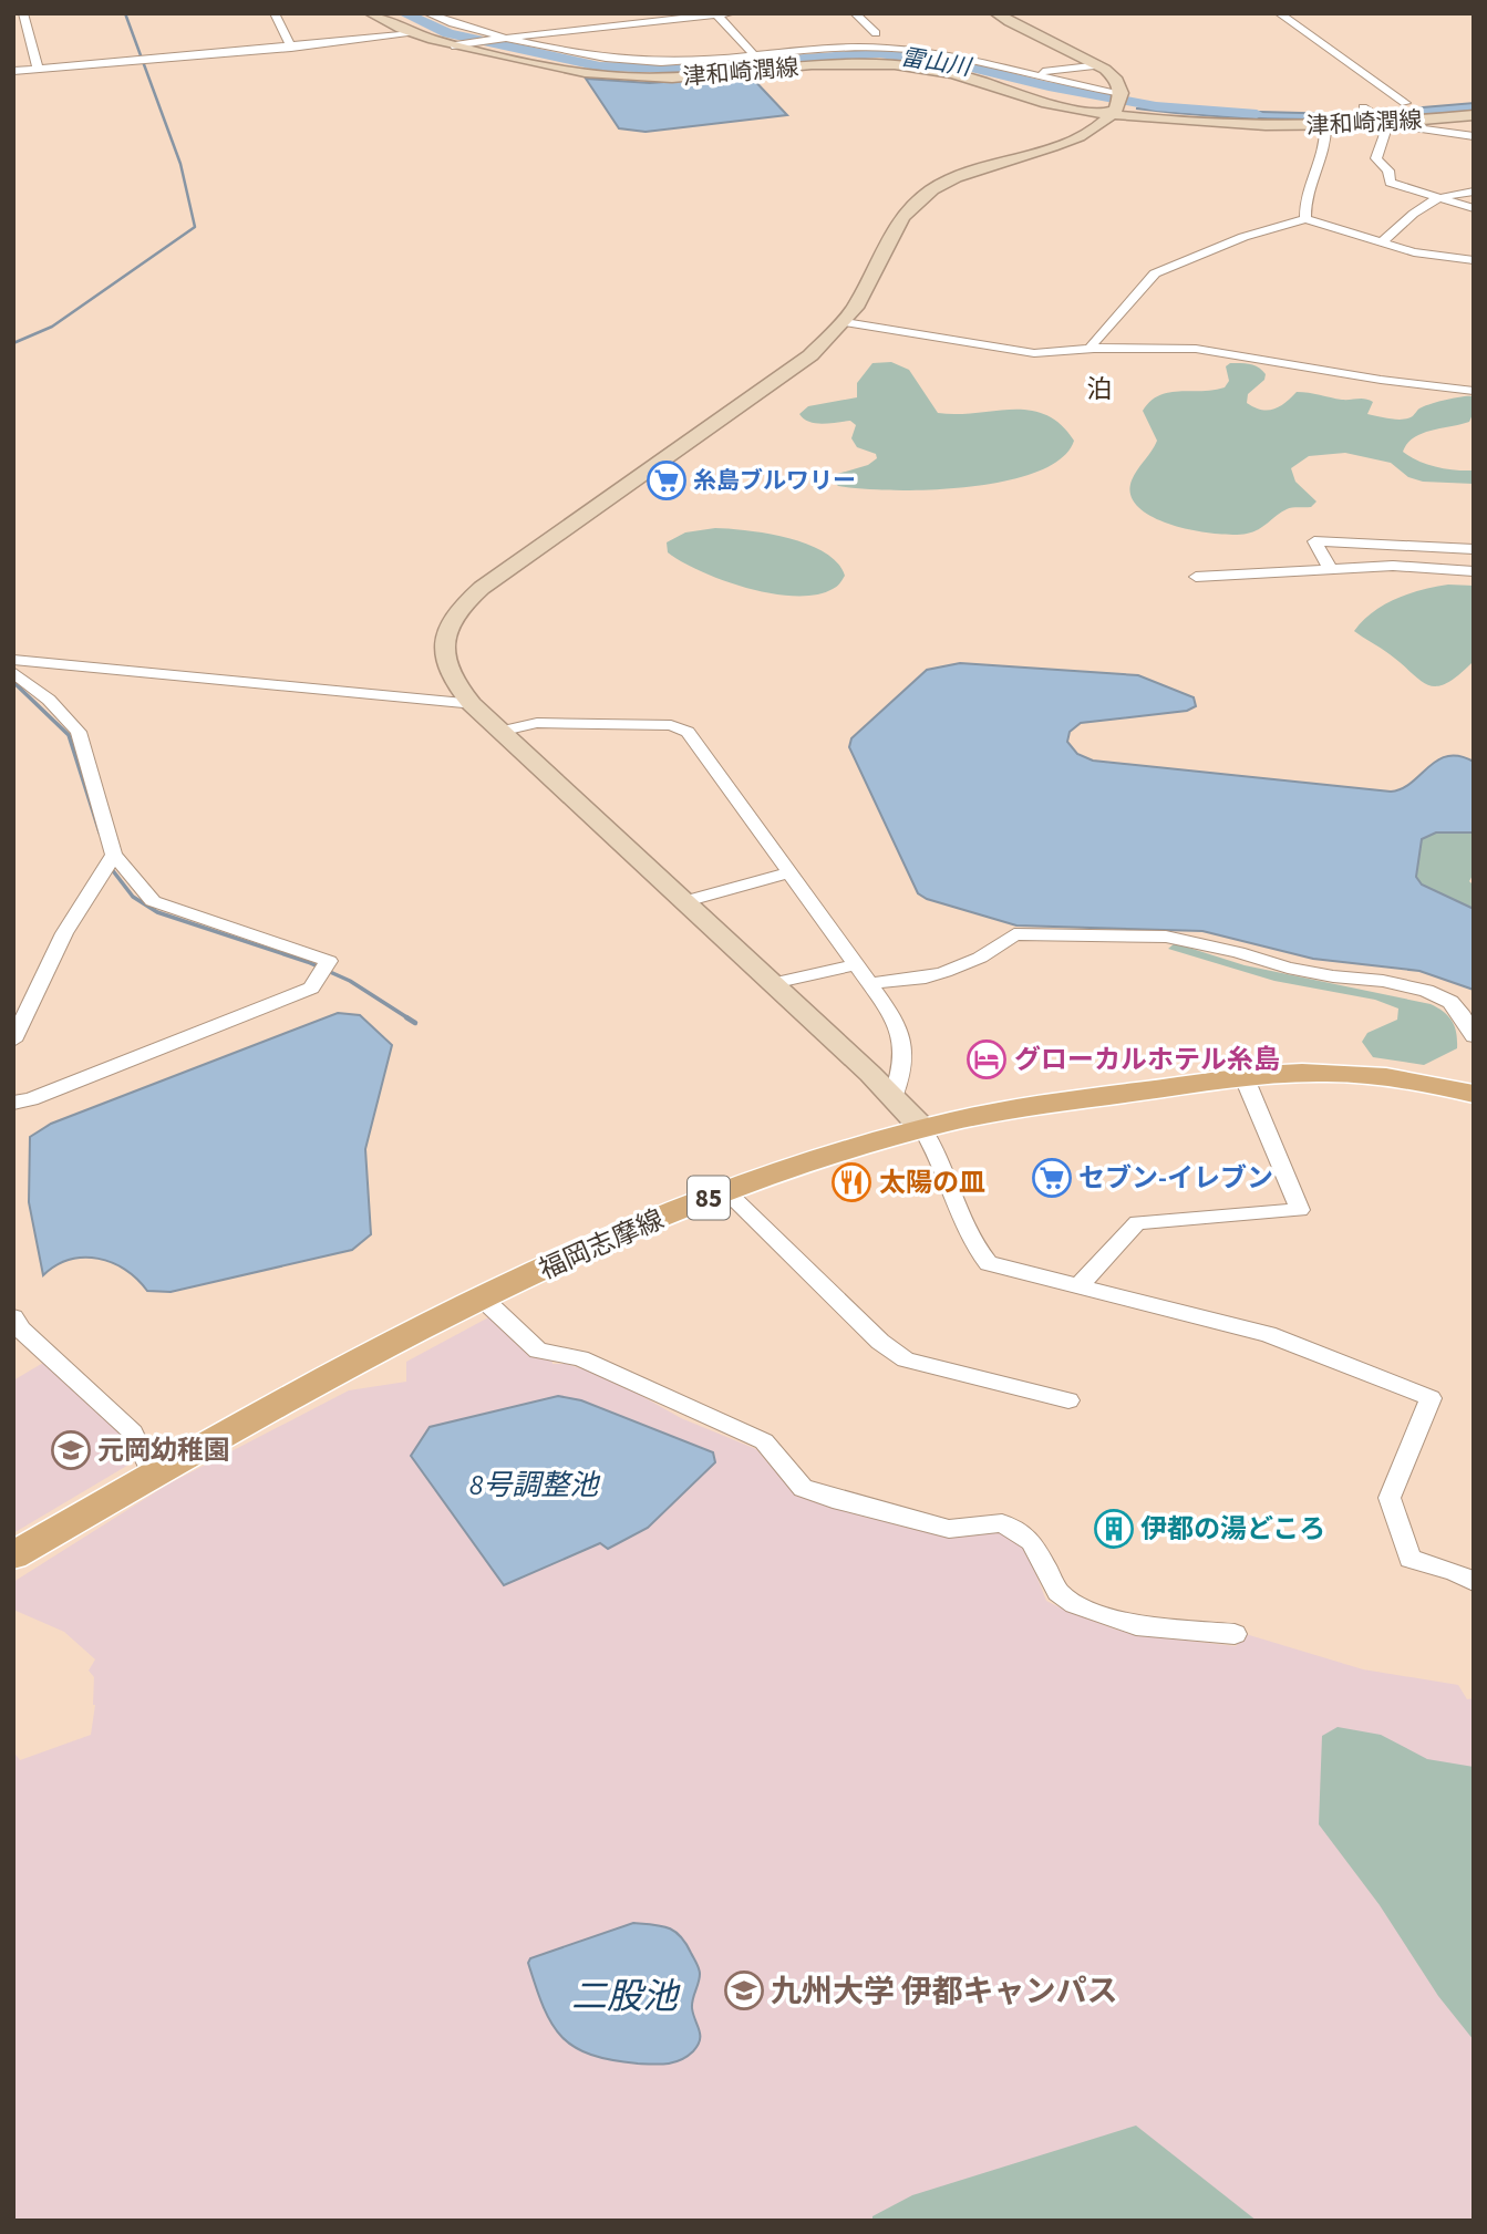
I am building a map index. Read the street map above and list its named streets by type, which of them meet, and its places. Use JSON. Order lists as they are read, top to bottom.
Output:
{
  "streets": {
    "main road": ["85", "福岡志摩線"],
    "street": ["津和崎潤線"]
  },
  "districts": ["泊"],
  "water": ["雷山川", "8号調整池", "二股池"],
  "places": {
    "supermarket": ["糸島ブルワリー", "セブン-イレブン"],
    "hotel": ["グローカルホテル糸島"],
    "restaurant": ["太陽の皿"],
    "school or university": ["元岡幼稚園", "九州大学 伊都キャンパス"],
    "building": ["伊都の湯どころ"]
  }
}
